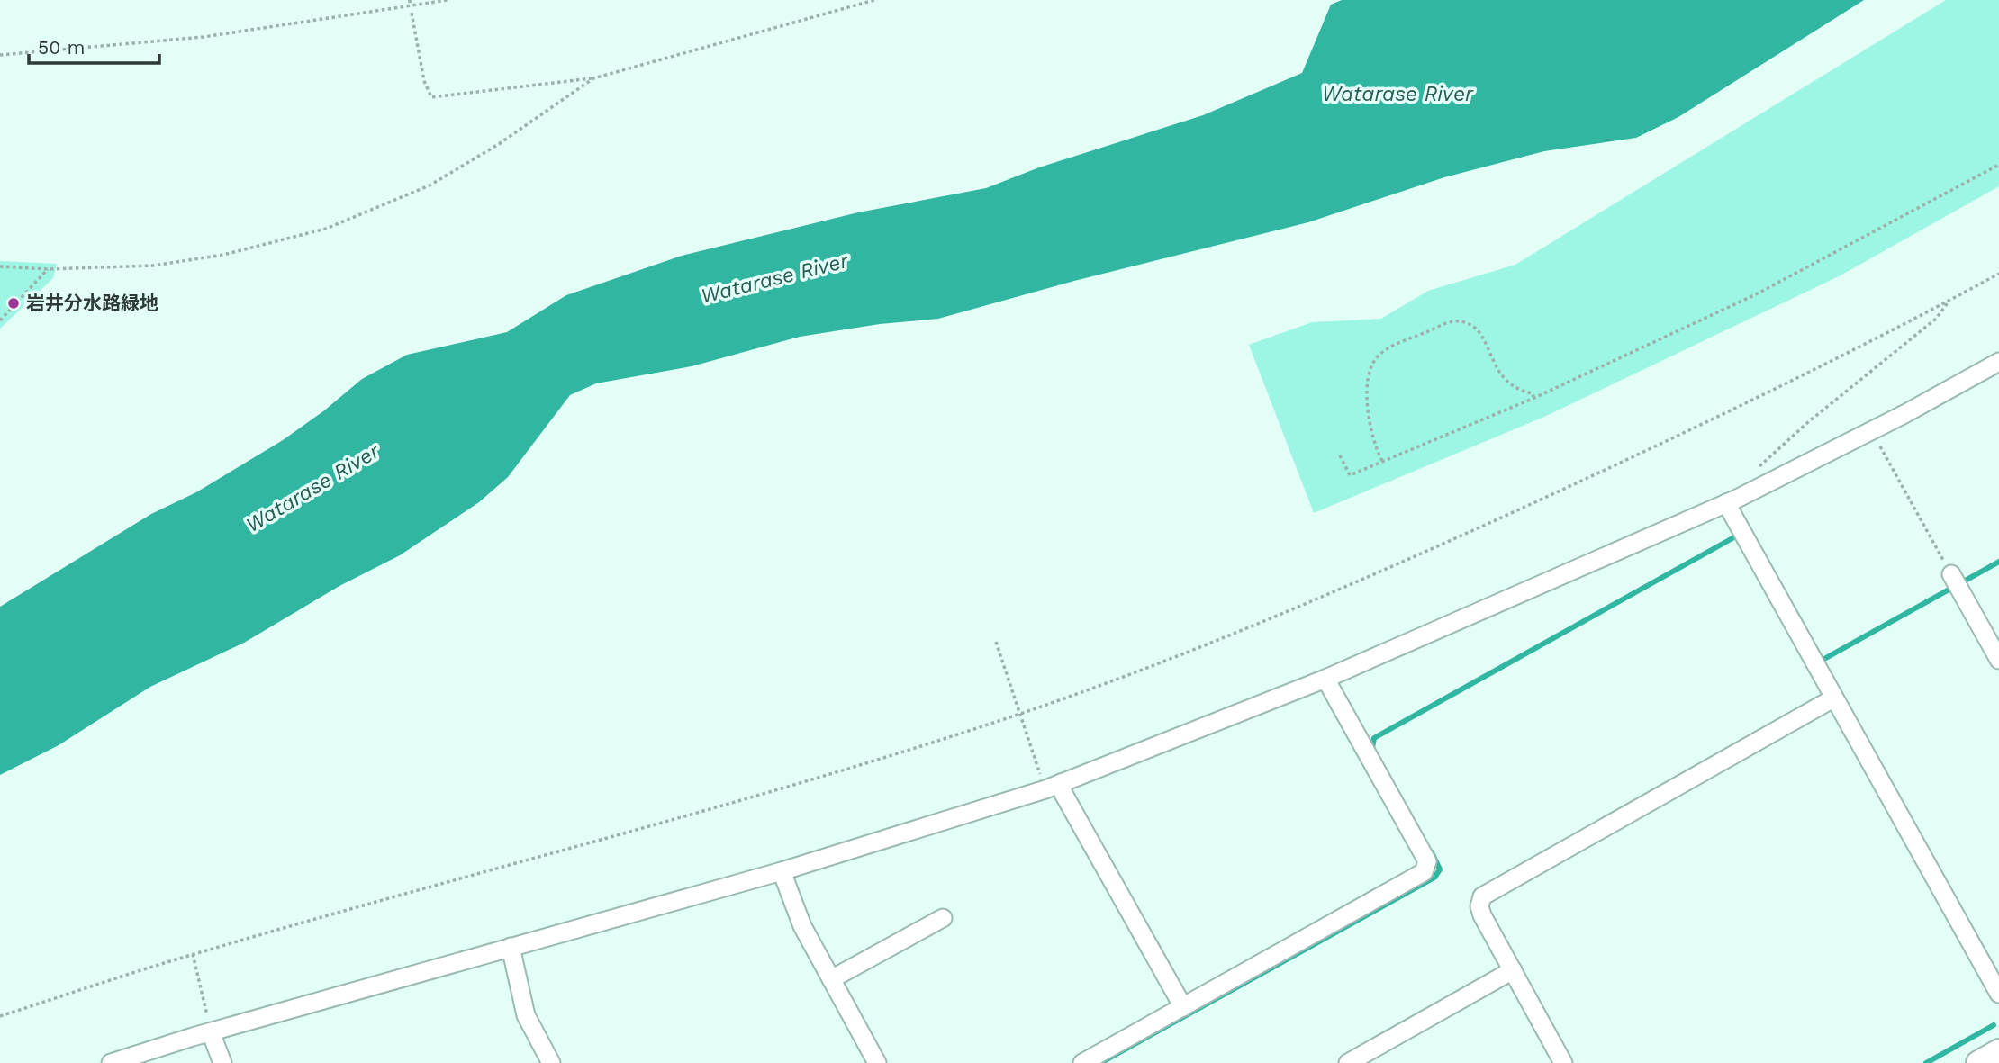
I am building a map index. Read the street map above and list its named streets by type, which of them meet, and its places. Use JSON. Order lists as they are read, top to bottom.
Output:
{
  "water": ["Watarase River"],
  "places": ["岩井分水路緑地"],
  "scale_bar": "50 m"
}
